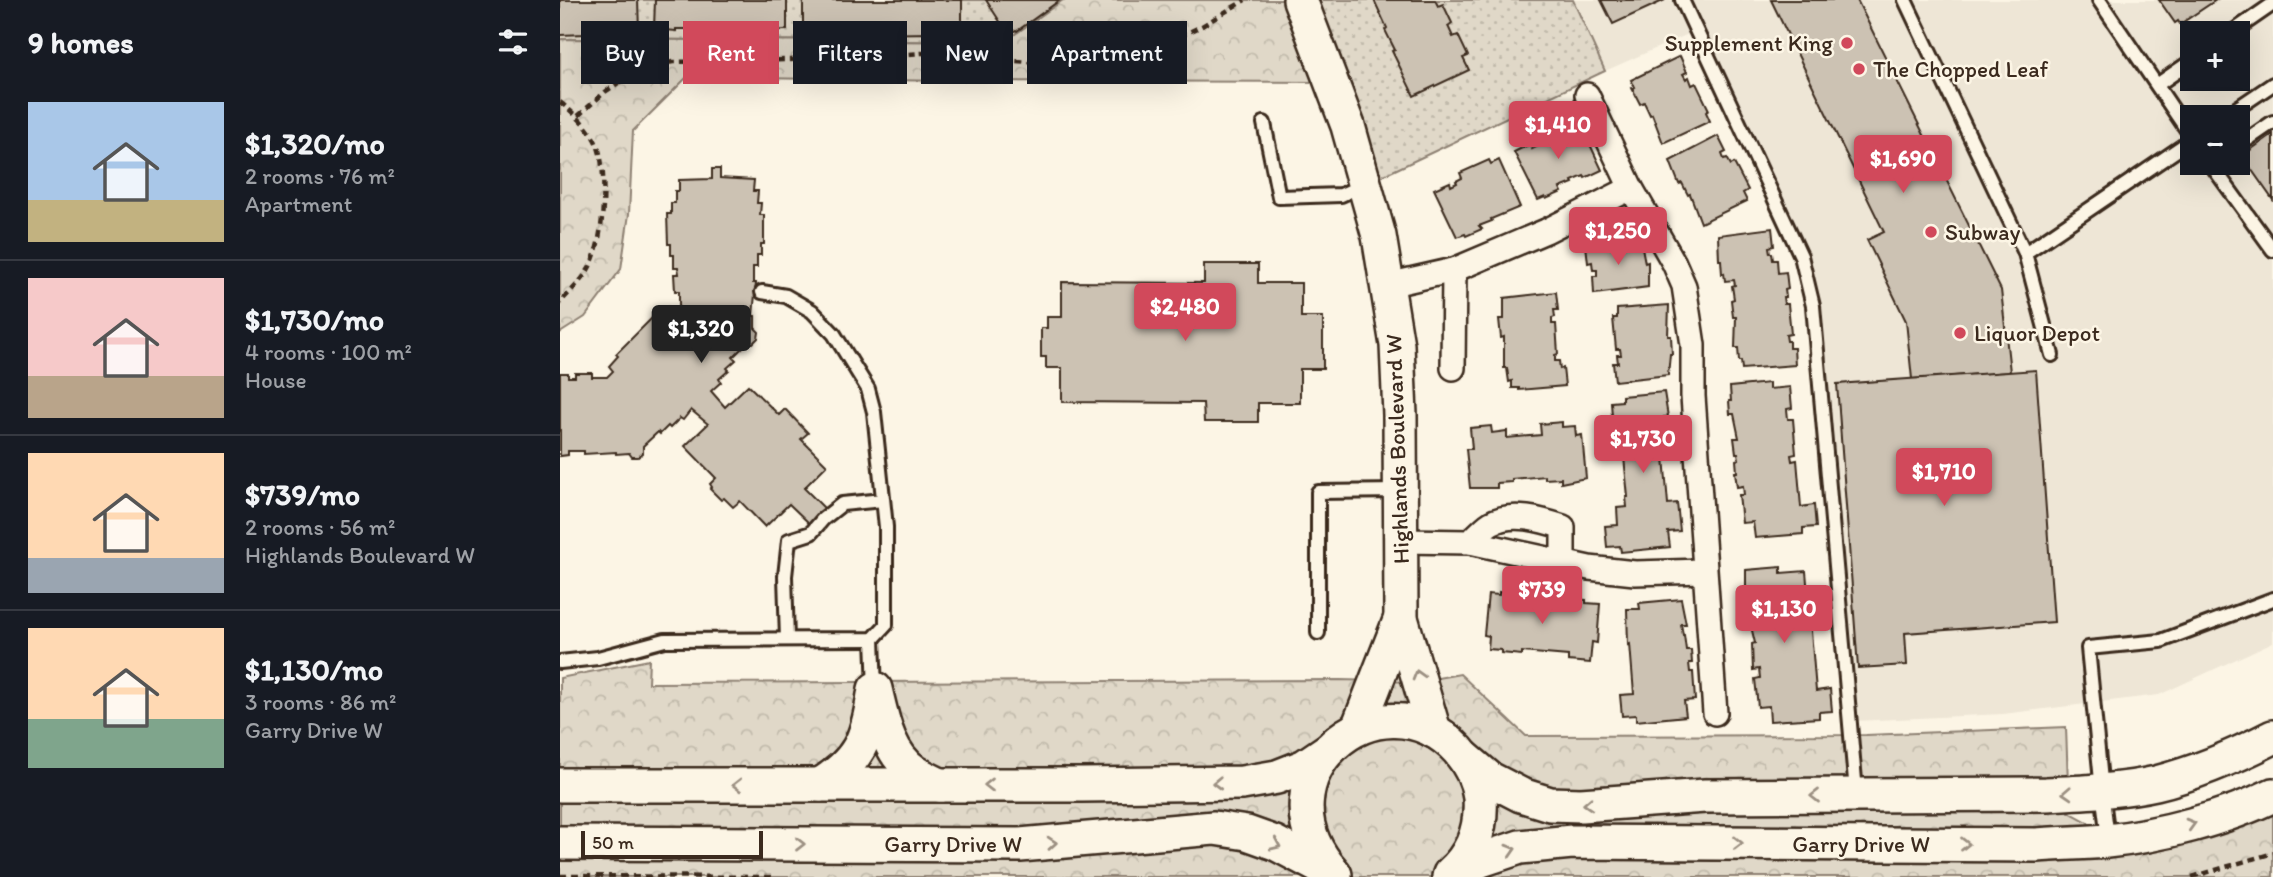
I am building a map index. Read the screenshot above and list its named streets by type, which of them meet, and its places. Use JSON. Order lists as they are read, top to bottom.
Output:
{
  "streets": {
    "main road": ["Highlands Boulevard W", "Garry Drive W"]
  },
  "crossings": [
    ["Highlands Boulevard W", "Garry Drive W"]
  ],
  "places": [
    "Supplement King",
    "The Chopped Leaf",
    "Subway",
    "Liquor Depot"
  ],
  "scale_bar": "50 m",
  "page": {
    "heading": "9 homes",
    "map_buttons": ["+", "−"],
    "chip": [
      "Buy",
      "Rent",
      "Filters",
      "New",
      "Apartment"
    ],
    "list": [
      {
        "name": "$1,320/mo",
        "note": "2 rooms · 76 m² · Apartment"
      },
      {
        "name": "$1,730/mo",
        "note": "4 rooms · 100 m² · House"
      },
      {
        "name": "$739/mo",
        "note": "2 rooms · 56 m² · Highlands Boulevard W"
      },
      {
        "name": "$1,130/mo",
        "note": "3 rooms · 86 m² · Garry Drive W"
      }
    ],
    "price": [
      "$1,410",
      "$1,690",
      "$1,250",
      "$2,480",
      "$1,320",
      "$1,730",
      "$1,710",
      "$739",
      "$1,130"
    ],
    "scale": "50 m"
  }
}
